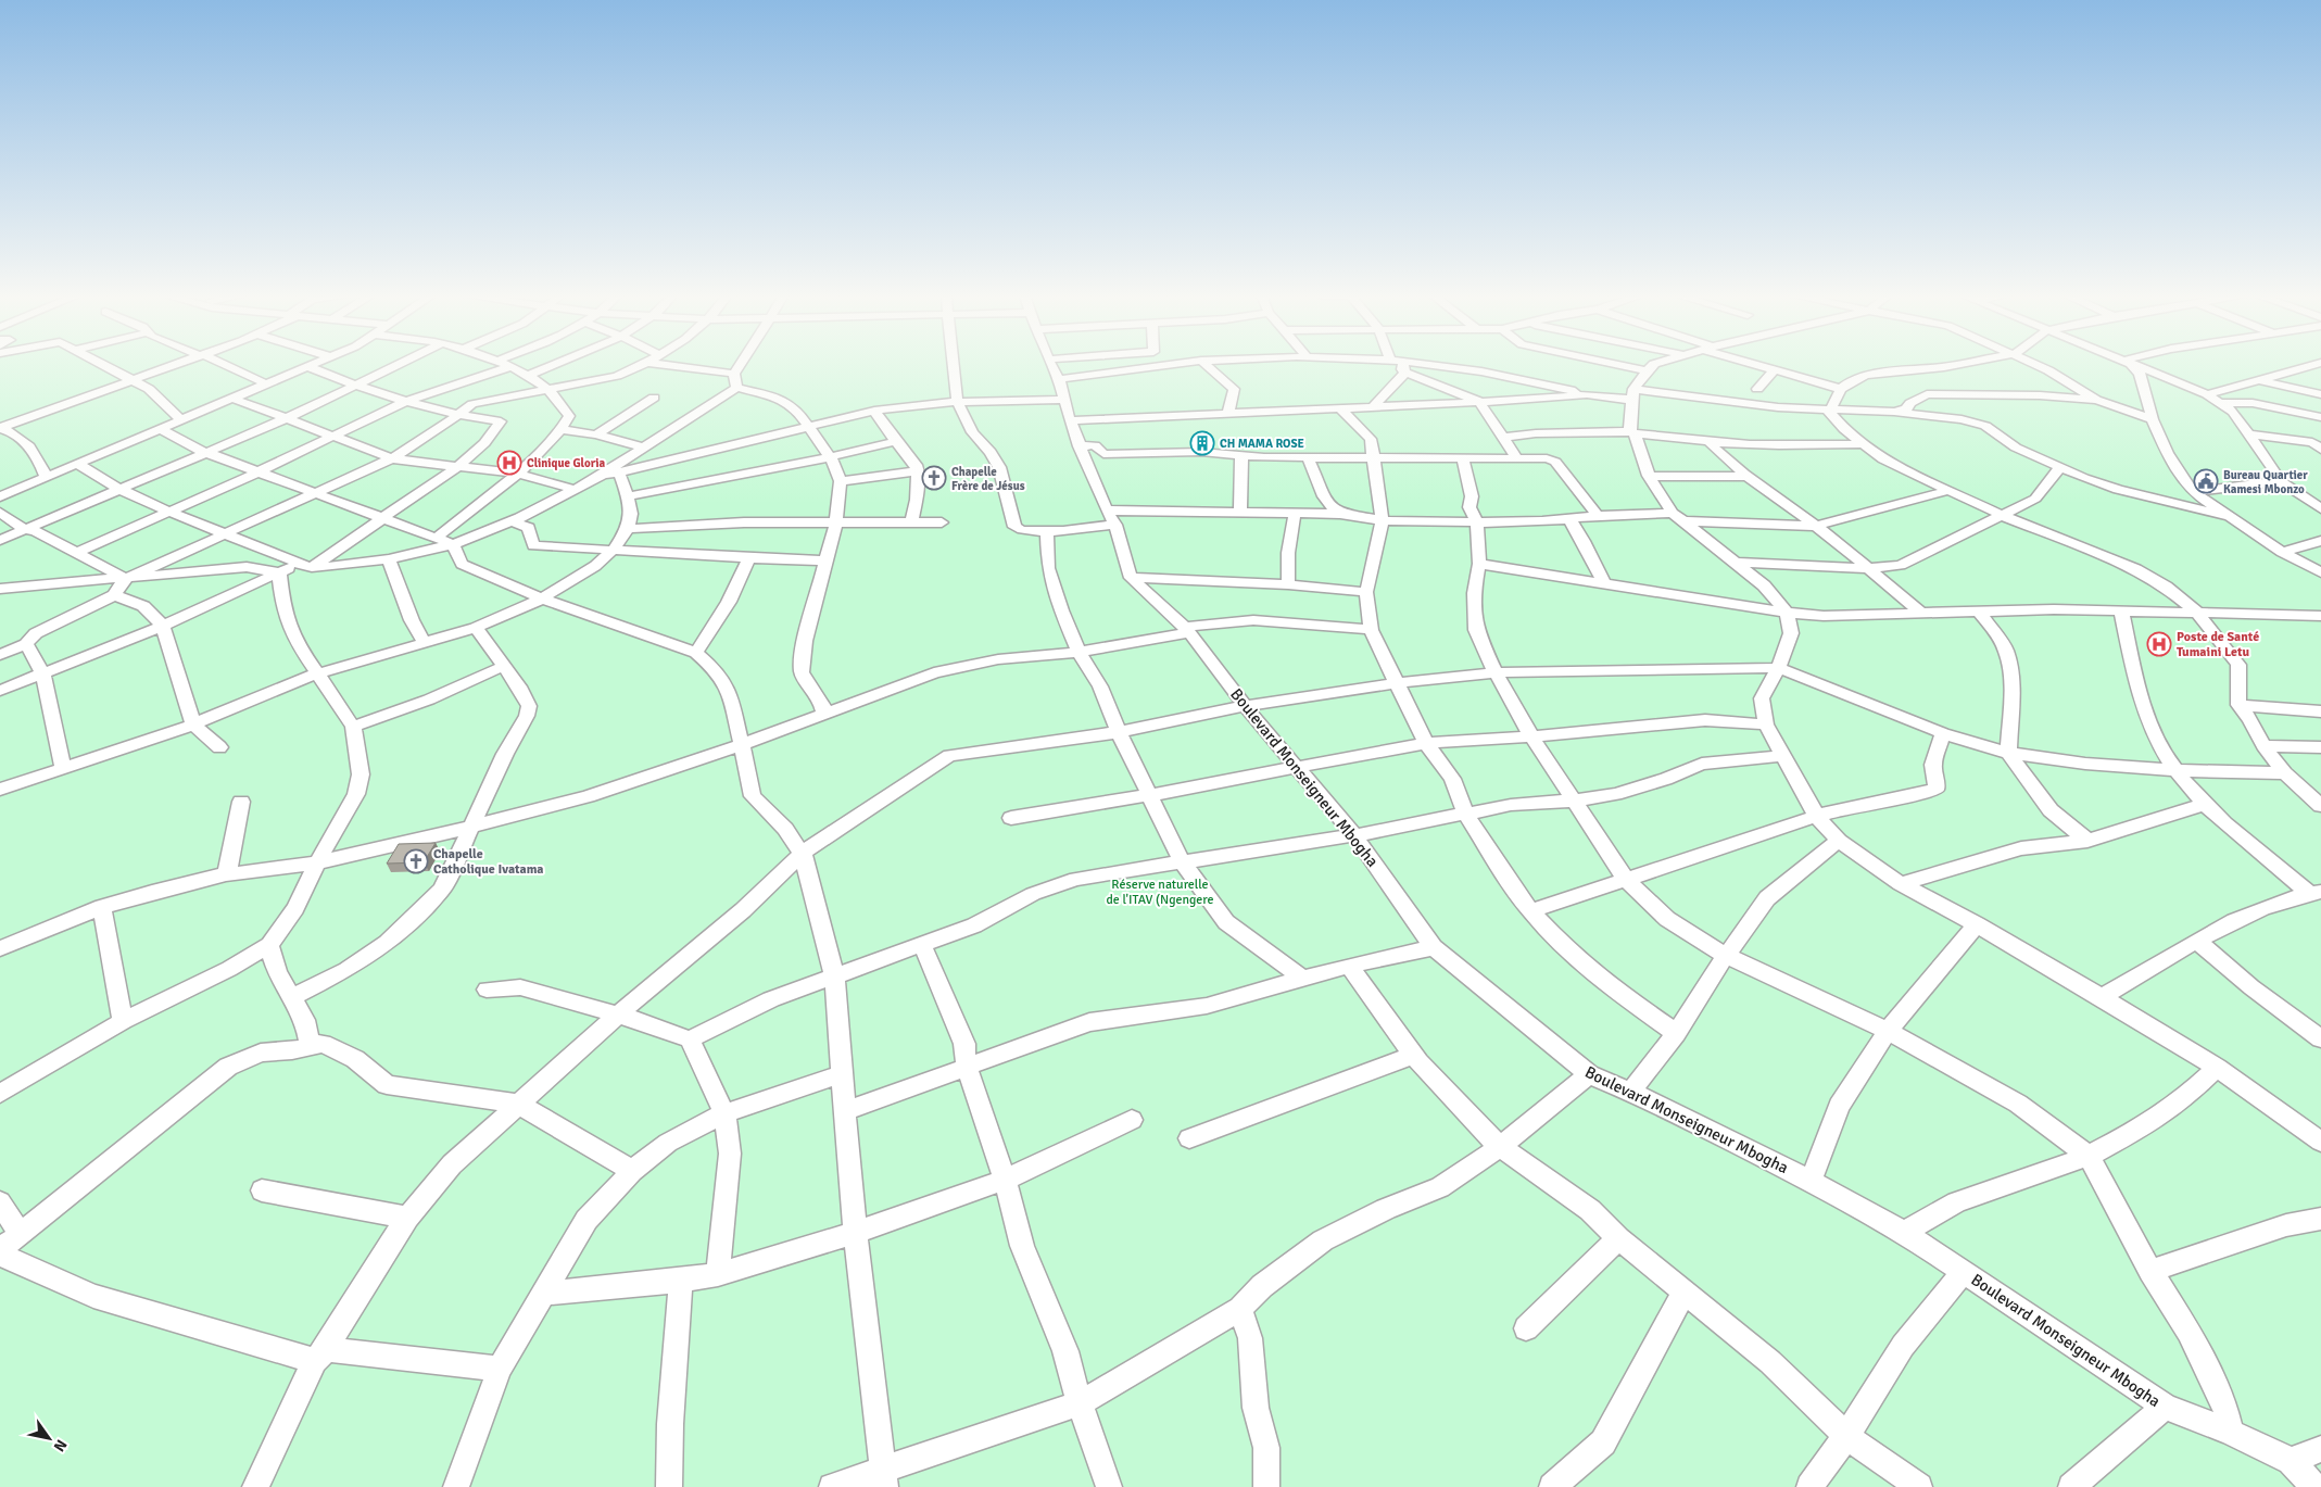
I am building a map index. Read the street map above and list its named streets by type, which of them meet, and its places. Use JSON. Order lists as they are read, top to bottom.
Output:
{
  "streets": {
    "street": ["Boulevard Monseigneur Mbogha"]
  },
  "parks": ["Réserve naturelle de l'ITAV (Ngengere"],
  "places": {
    "building": ["CH MAMA ROSE"],
    "hospital": ["Clinique Gloria", "Poste de Santé Tumaini Letu"],
    "church": ["Chapelle Frère de Jésus", "Chapelle Catholique Ivatama"],
    "public building": ["Bureau Quartier Kamesi Mbonzo"]
  },
  "north": "bottom right"
}
